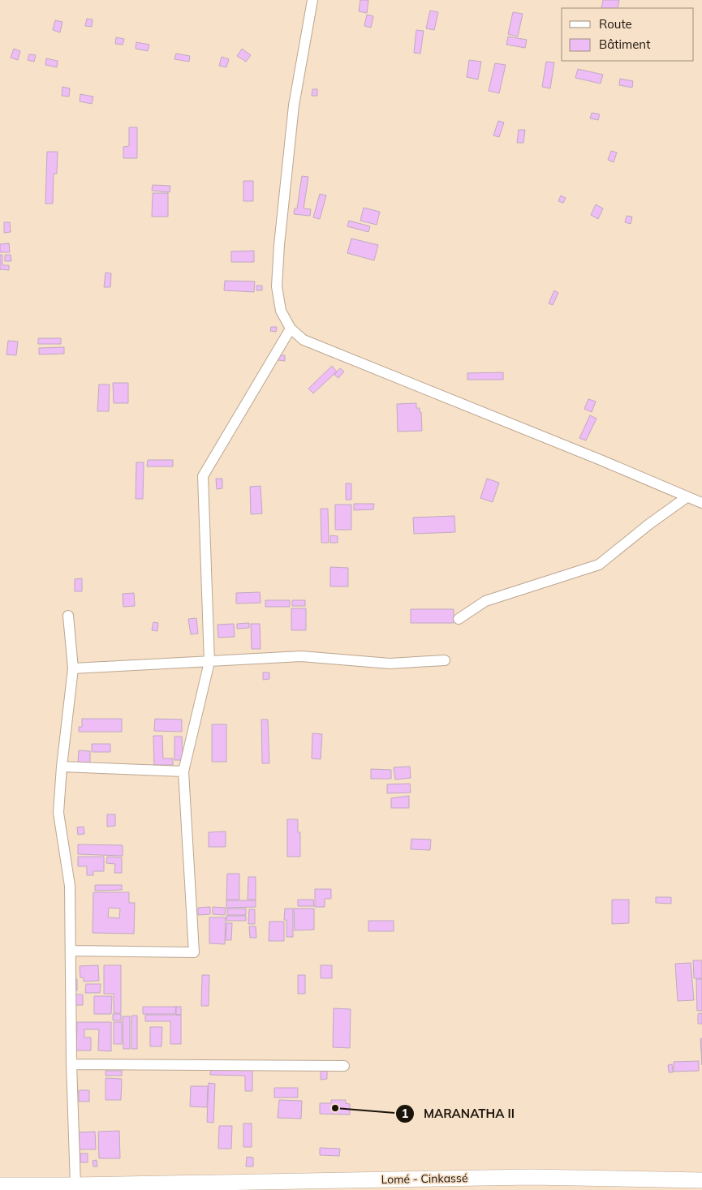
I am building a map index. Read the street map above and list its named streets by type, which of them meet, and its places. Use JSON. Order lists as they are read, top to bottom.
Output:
{
  "streets": {
    "highway": ["Lomé - Cinkassé"]
  },
  "places": ["MARANATHA II"],
  "legend": ["Route", "Bâtiment"]
}
